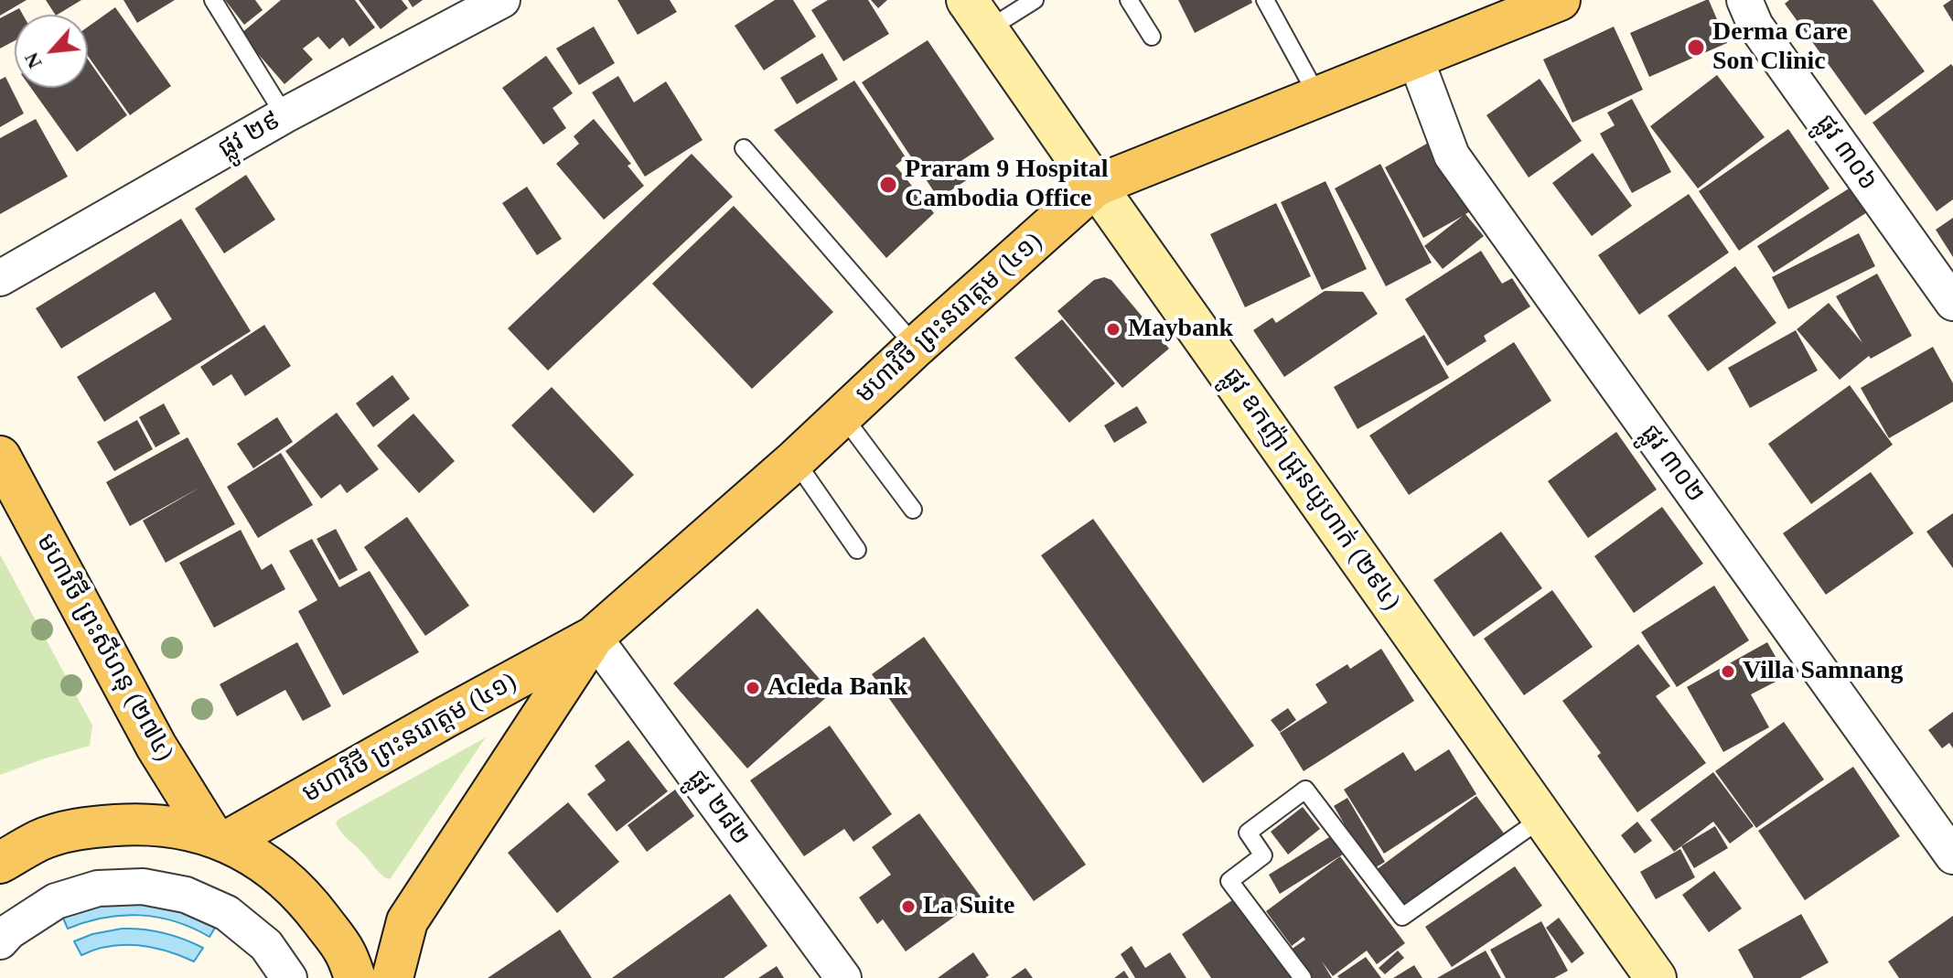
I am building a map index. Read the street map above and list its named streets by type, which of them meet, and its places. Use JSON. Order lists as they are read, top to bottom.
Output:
{
  "streets": {
    "main road": ["មហាវិថី ព្រះនរោត្តម (៤១)", "មហាវិថី ព្រះសីហនុ (២៧៤)"],
    "street": [
      "ផ្លូវ ២៩",
      "ផ្លូវ ៣០៦",
      "ផ្លូវ ៣០២",
      "ផ្លូវ ឧកញ៉ា ជ្រុនយូហាក់ (២៩៤)",
      "ផ្លូវ ២៨២"
    ]
  },
  "crossings": [
    ["មហាវិថី ព្រះនរោត្តម (៤១)", "ផ្លូវ ៣០២"],
    ["មហាវិថី ព្រះនរោត្តម (៤១)", "ផ្លូវ ឧកញ៉ា ជ្រុនយូហាក់ (២៩៤)"],
    ["មហាវិថី ព្រះនរោត្តម (៤១)", "មហាវិថី ព្រះសីហនុ (២៧៤)"],
    ["មហាវិថី ព្រះនរោត្តម (៤១)", "ផ្លូវ ២៨២"]
  ],
  "places": [
    "Derma Care Son Clinic",
    "Praram 9 Hospital Cambodia Office",
    "Maybank",
    "Villa Samnang",
    "Acleda Bank",
    "La Suite"
  ],
  "north": "bottom left"
}
